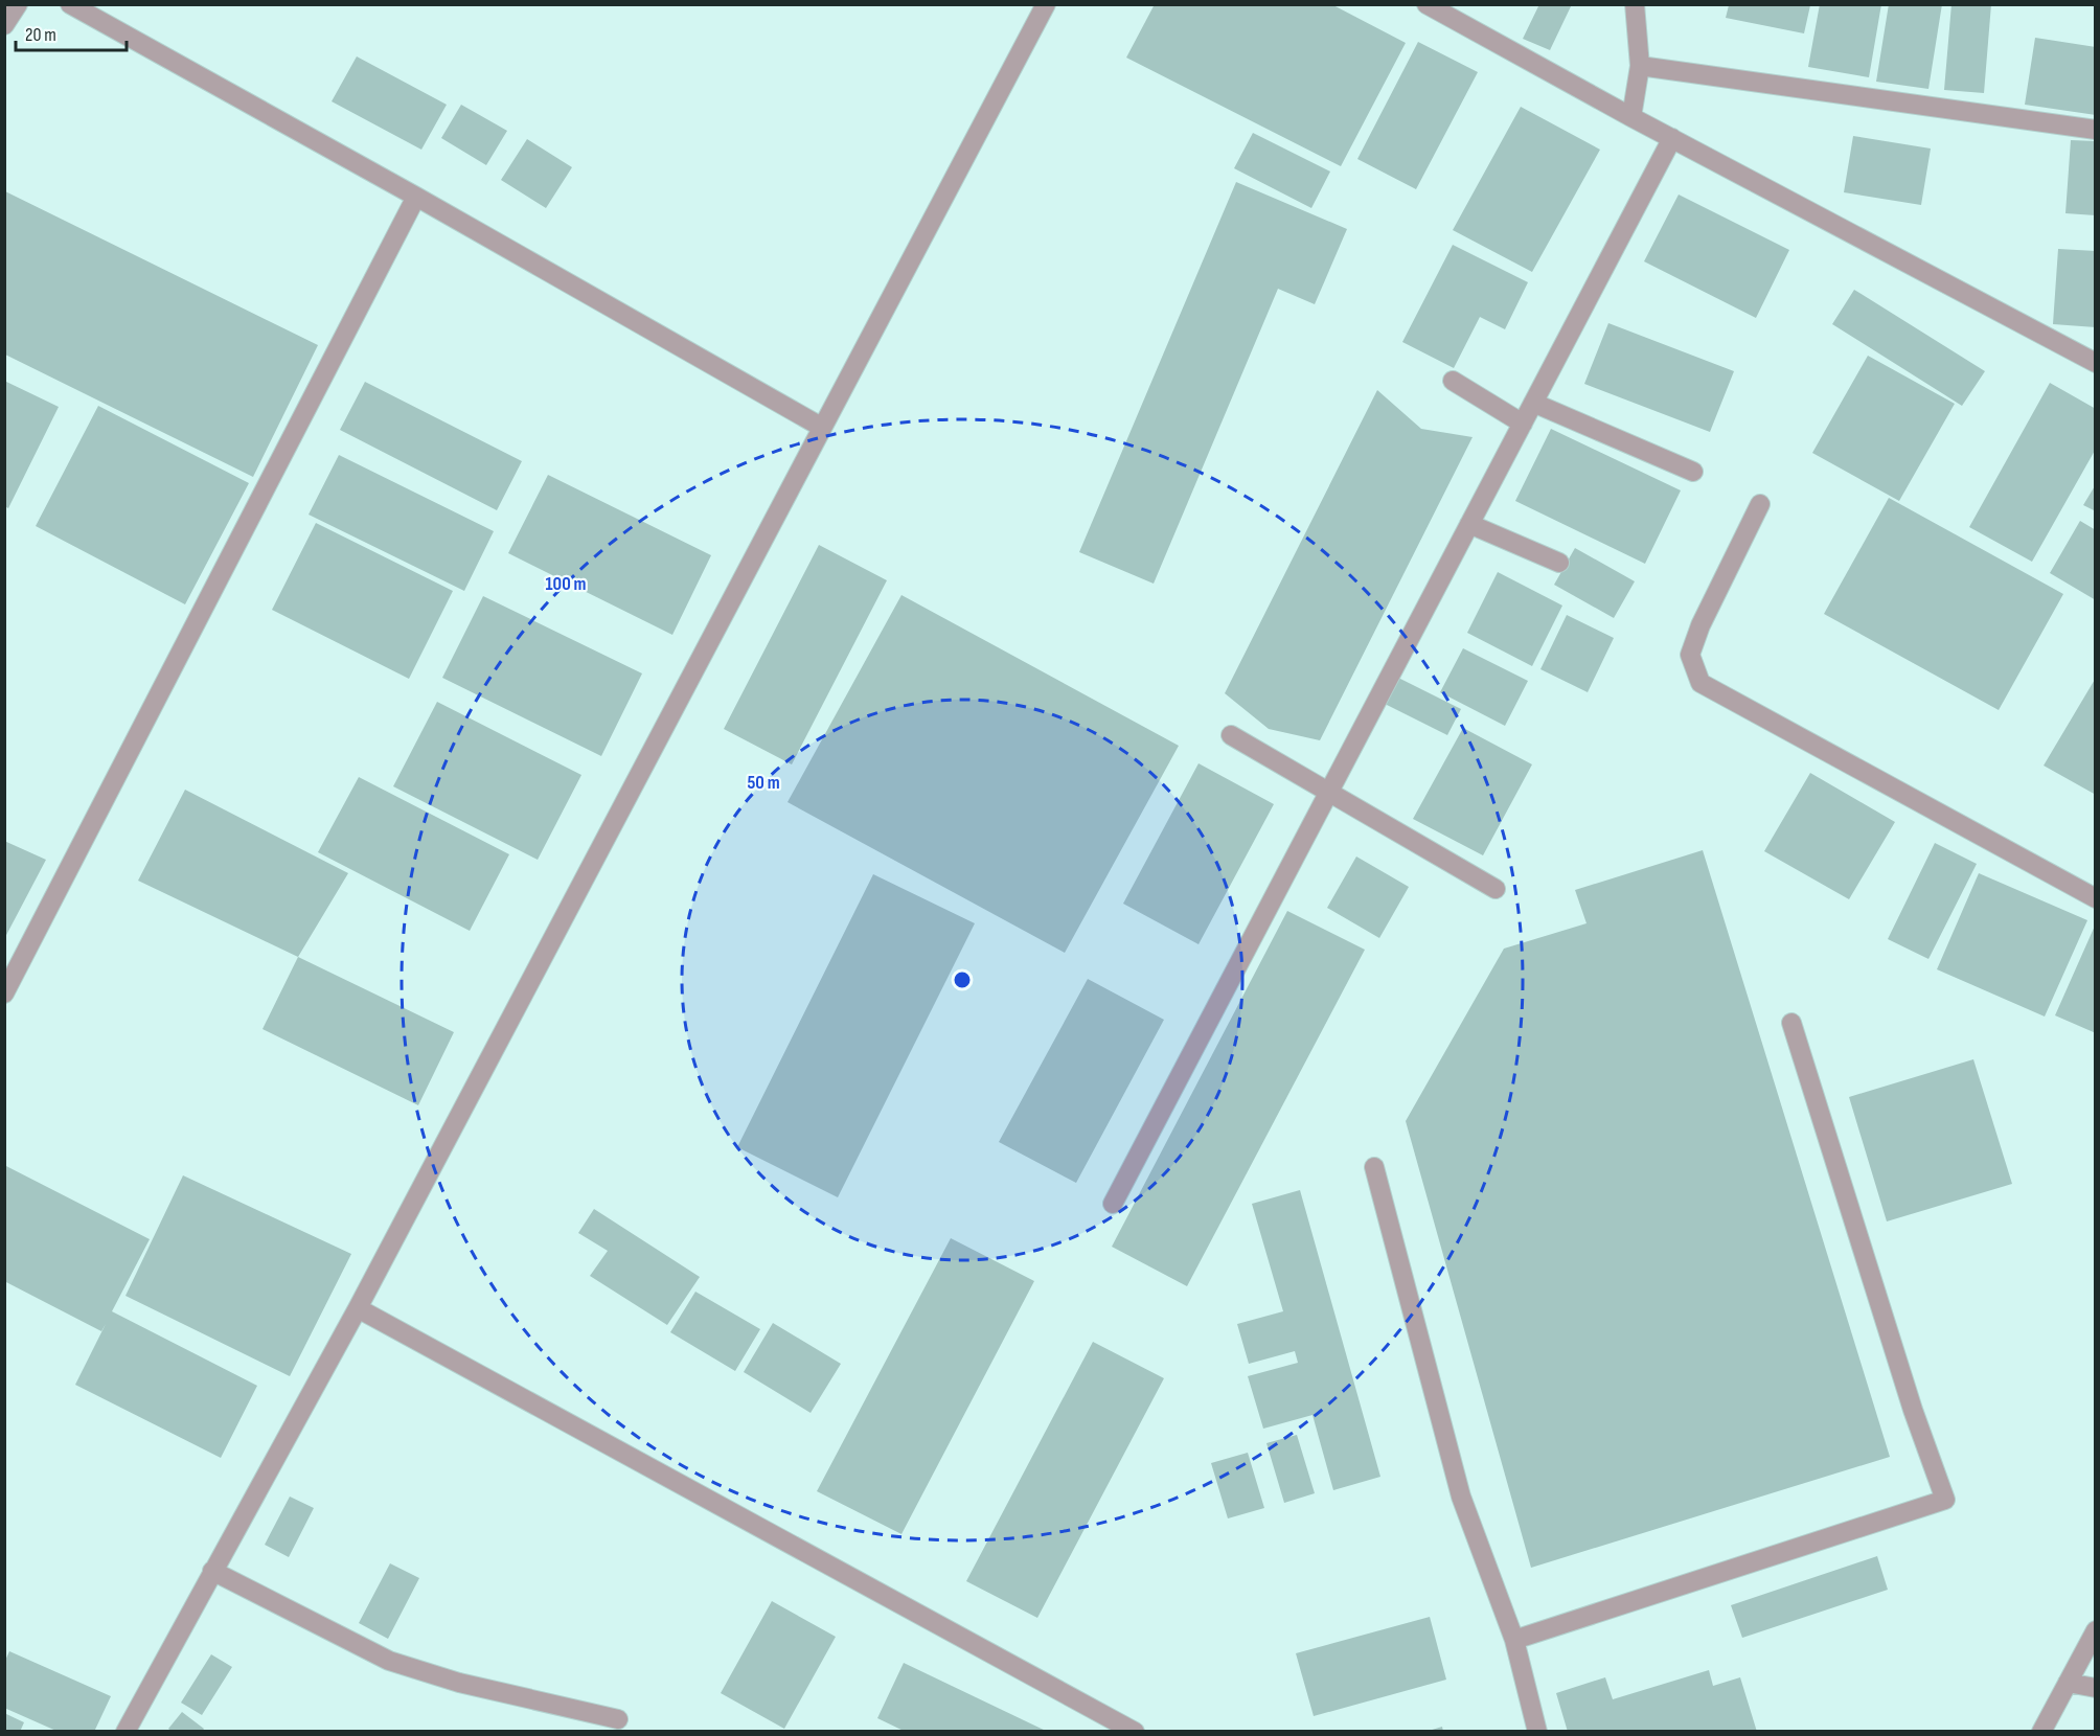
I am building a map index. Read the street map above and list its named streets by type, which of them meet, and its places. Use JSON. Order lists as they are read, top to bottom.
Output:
{
  "scale_bar": "20 m",
  "rings": ["100 m", "50 m"]
}
